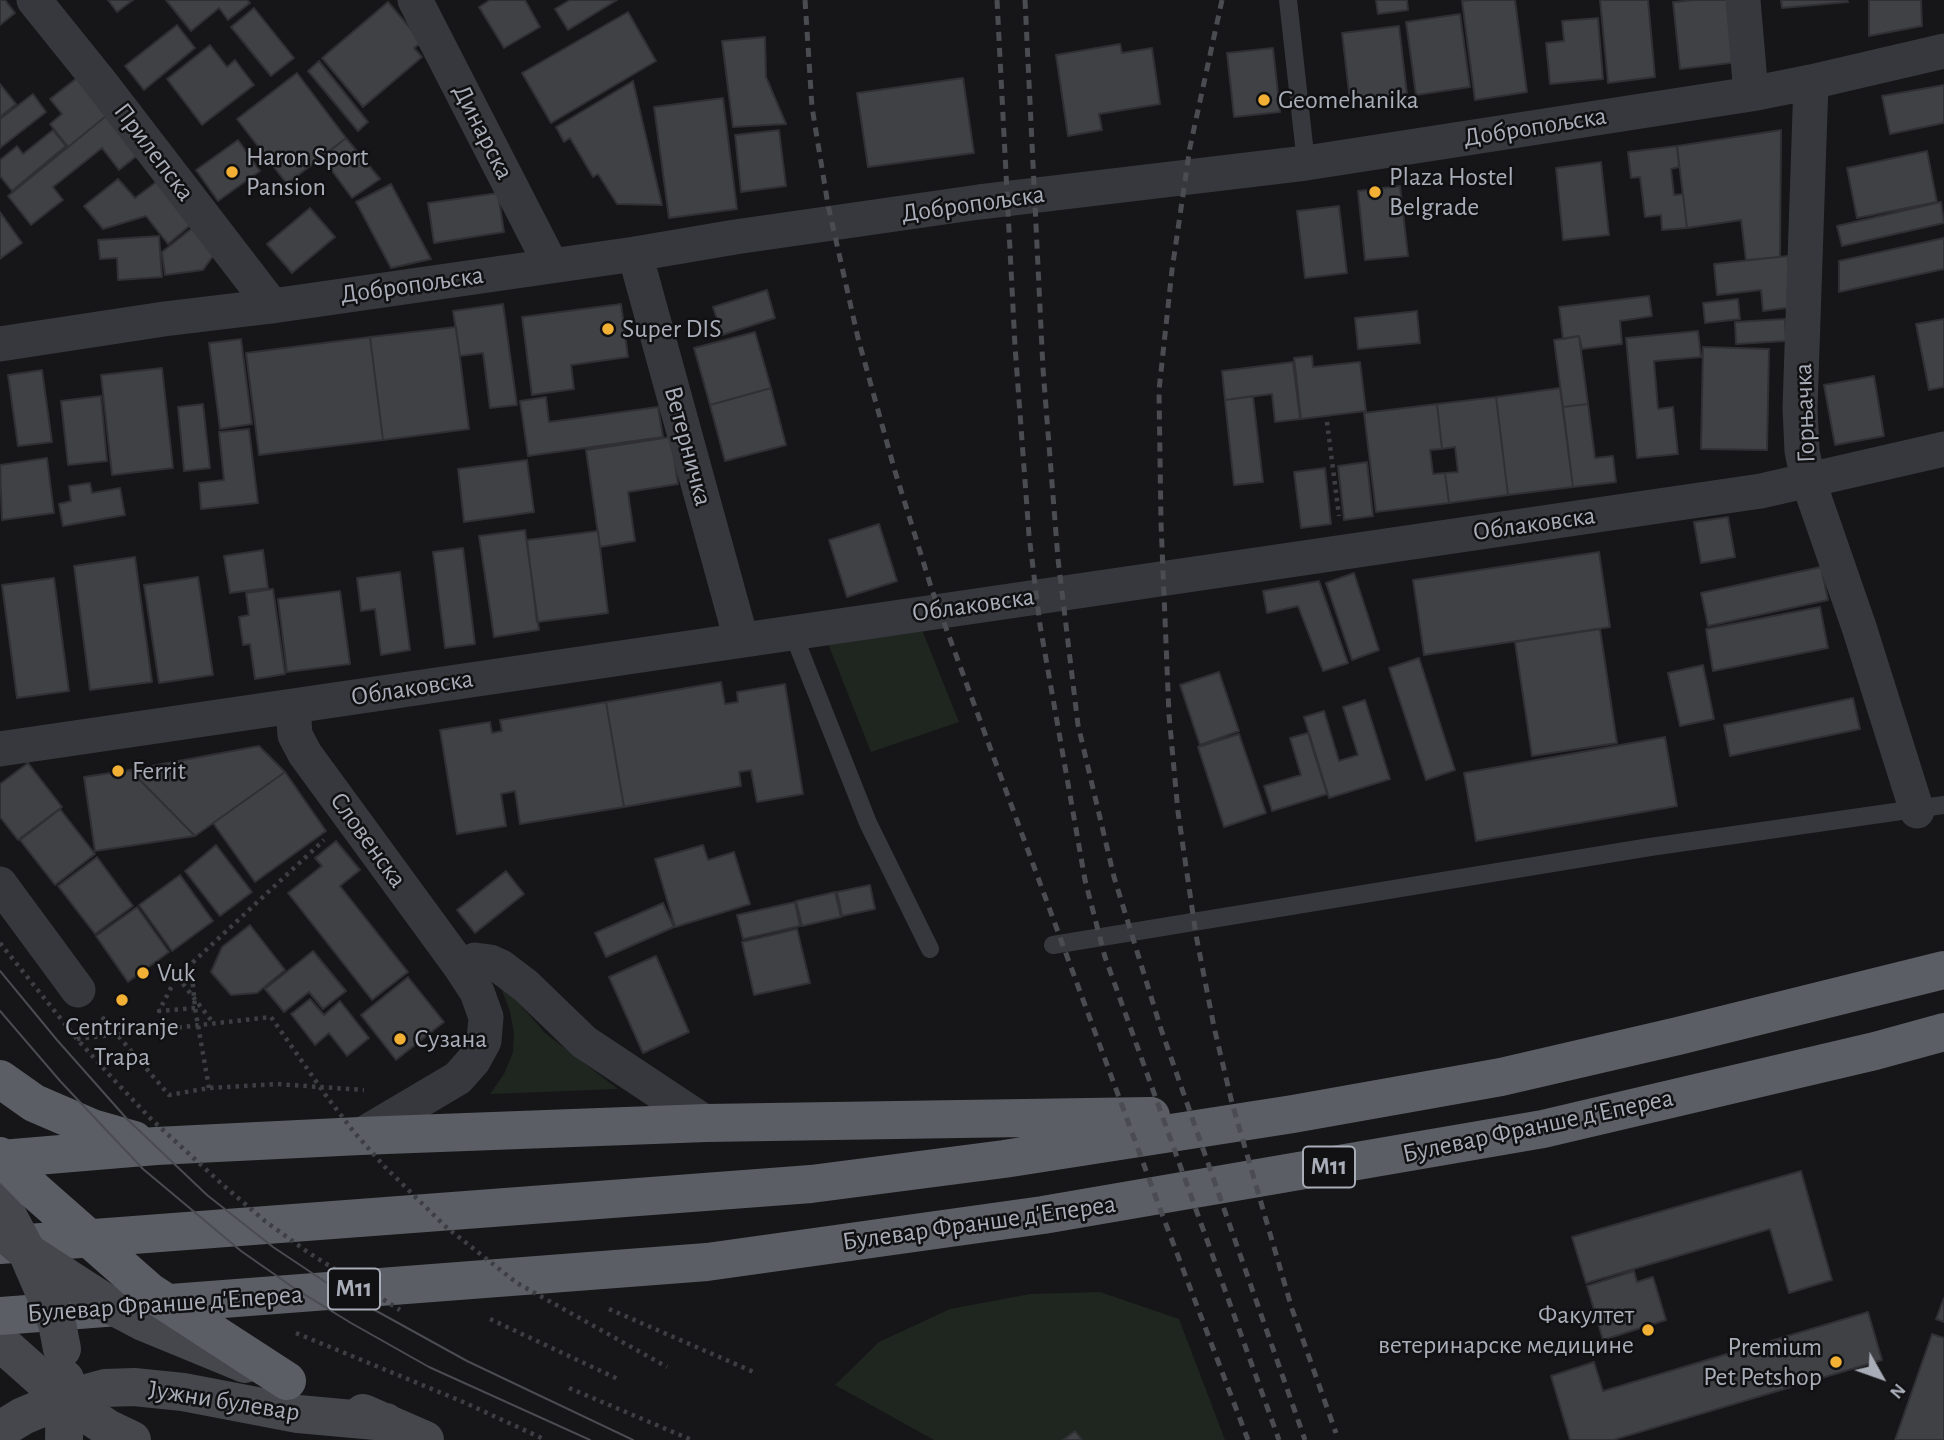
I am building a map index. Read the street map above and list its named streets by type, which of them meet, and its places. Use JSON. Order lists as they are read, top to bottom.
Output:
{
  "streets": {
    "highway": ["Булевар Франше д'Епереа", "M11"],
    "main road": ["Јужни булевар"],
    "street": [
      "Добропољска",
      "Динарска",
      "Прилепска",
      "Горњачка",
      "Ветерничка",
      "Облаковска",
      "Словенска"
    ]
  },
  "crossings": [
    ["Добропољска", "Динарска"],
    ["Добропољска", "Прилепска"],
    ["Добропољска", "Горњачка"],
    ["Добропољска", "Ветерничка"],
    ["Горњачка", "Облаковска"],
    ["Ветерничка", "Облаковска"],
    ["Облаковска", "Словенска"]
  ],
  "places": [
    "Geomehanika",
    "Haron Sport Pansion",
    "Plaza Hostel Belgrade",
    "Super DIS",
    "Ferrit",
    "Vuk",
    "Centriranje Trapa",
    "Сузана",
    "Факултет ветеринарске медицине",
    "Premium Pet Petshop"
  ],
  "north": "bottom right"
}
